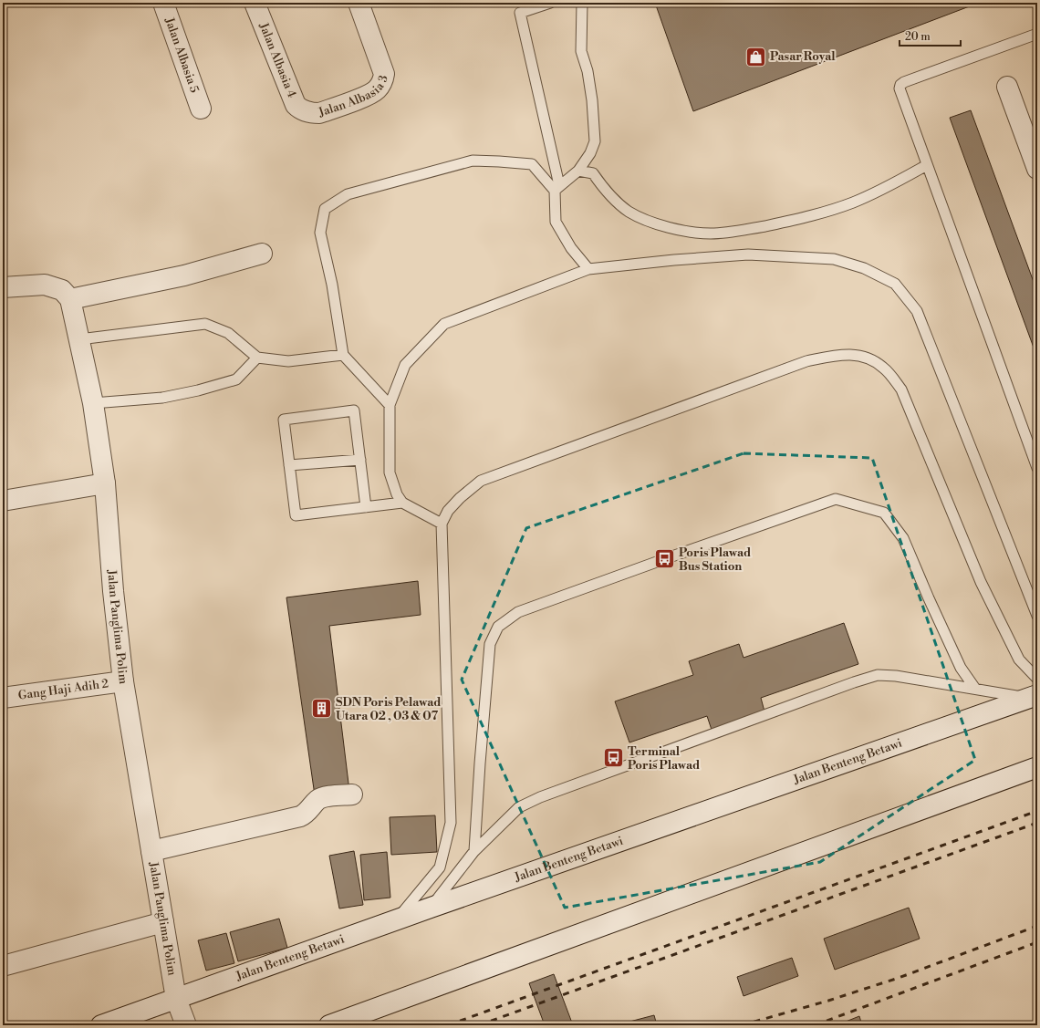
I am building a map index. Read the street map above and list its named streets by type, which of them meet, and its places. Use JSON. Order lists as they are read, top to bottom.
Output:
{
  "streets": {
    "street": [
      "Jalan Albasia 5",
      "Jalan Albasia 4",
      "Jalan Albasia 3",
      "Jalan Panglima Polim",
      "Gang Haji Adih 2",
      "Jalan Benteng Betawi"
    ]
  },
  "crossings": [
    ["Jalan Albasia 4", "Jalan Albasia 3"],
    ["Jalan Panglima Polim", "Gang Haji Adih 2"],
    ["Jalan Panglima Polim", "Jalan Benteng Betawi"]
  ],
  "places": {
    "shop": ["Pasar Royal"],
    "bus stop": ["Poris Plawad Bus Station", "Terminal Poris Plawad"],
    "building": ["SDN Poris Pelawad Utara 02 , 03 & 07"]
  },
  "scale_bar": "20 m"
}
